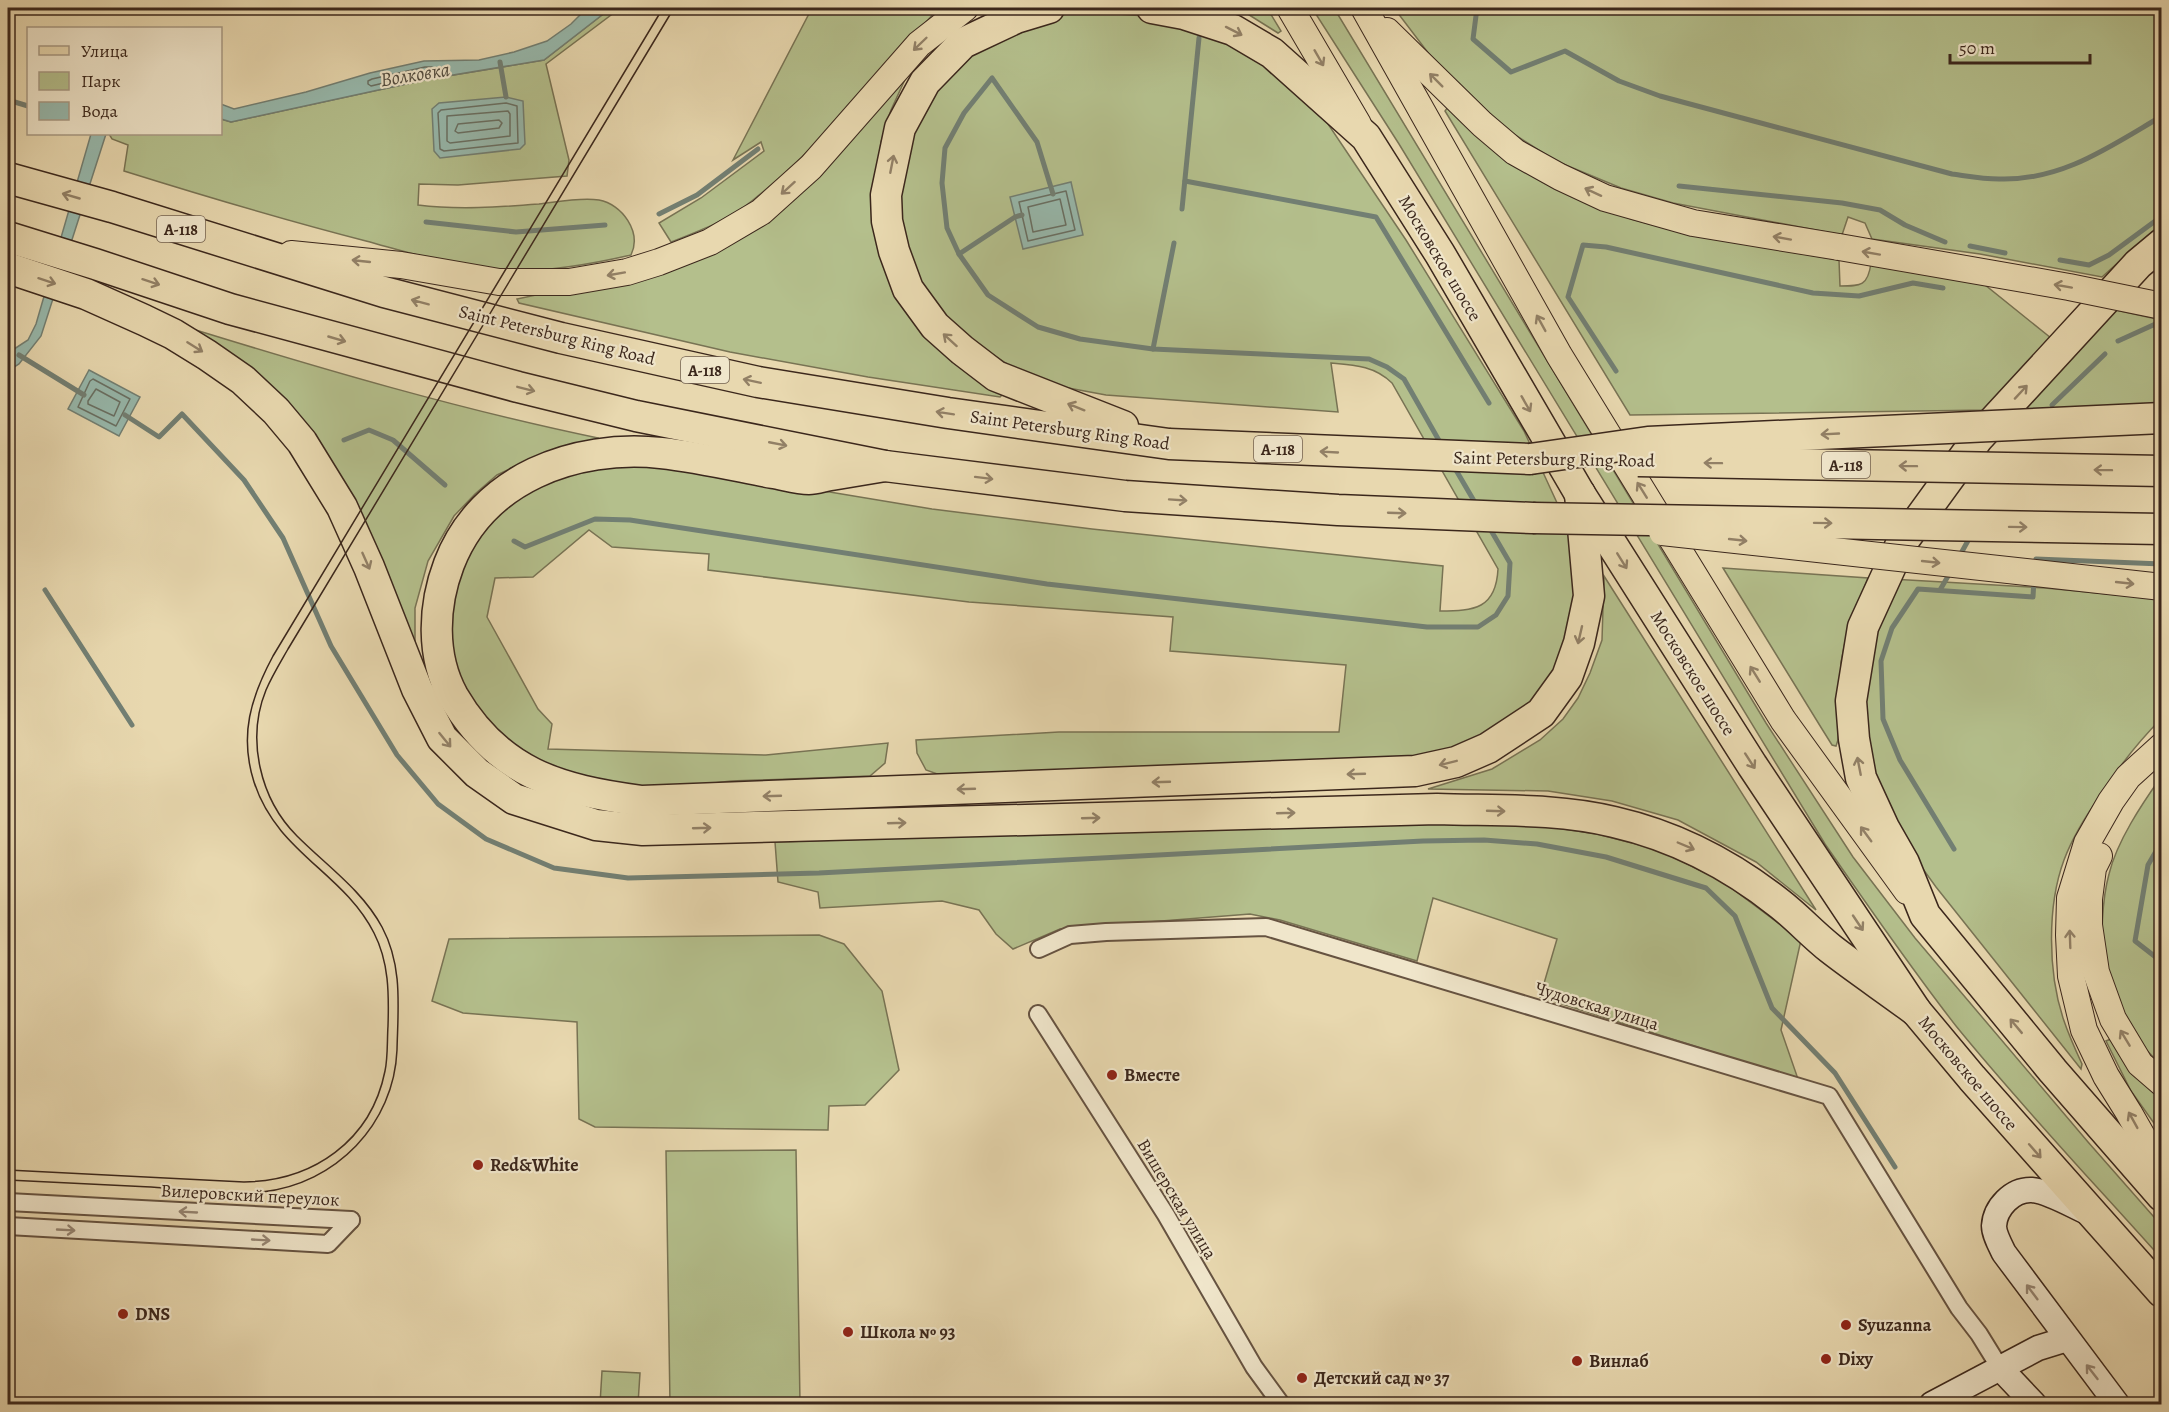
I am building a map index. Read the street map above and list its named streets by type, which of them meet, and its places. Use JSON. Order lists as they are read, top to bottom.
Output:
{
  "streets": {
    "highway": ["А-118", "Московское шоссе", "Saint Petersburg Ring Road"],
    "street": ["Чудовская улица", "Вилеровский переулок", "Вишерская улица"]
  },
  "water": ["Волковка"],
  "places": [
    "Вместе",
    "Red&White",
    "DNS",
    "Syuzanna",
    "Школа № 93",
    "Dixy",
    "Винлаб",
    "Детский сад № 37"
  ],
  "legend": ["Улица", "Парк", "Вода"],
  "scale_bar": "50 m"
}
